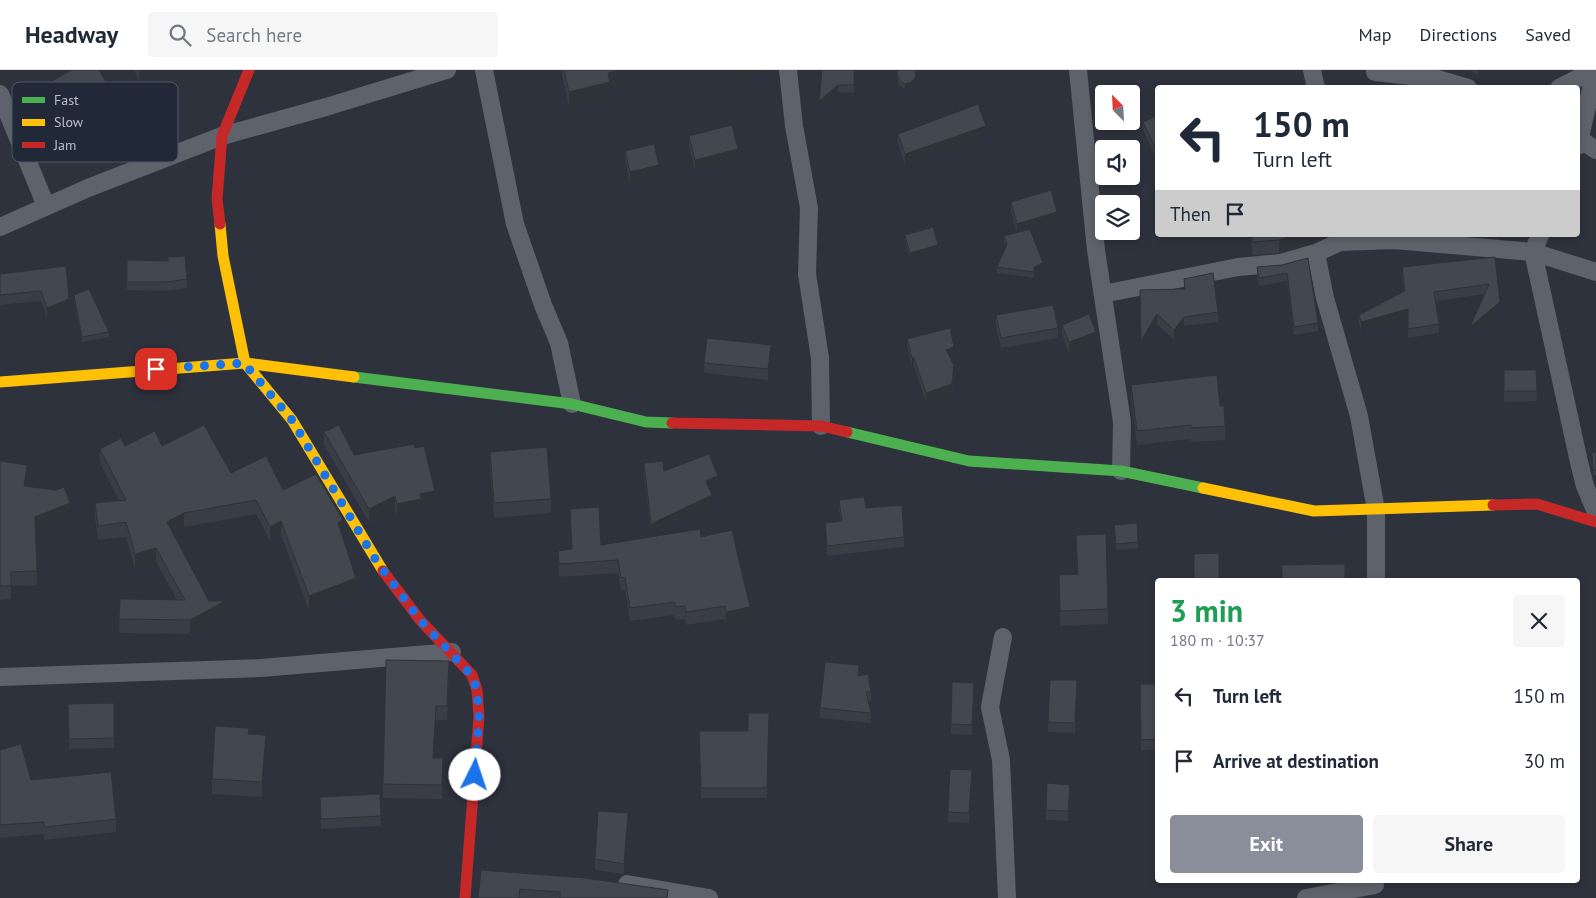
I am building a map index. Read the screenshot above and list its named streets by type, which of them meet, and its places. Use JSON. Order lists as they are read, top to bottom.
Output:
{
  "legend": ["Fast", "Slow", "Jam"],
  "north": "top left",
  "page": {
    "header": "Headway",
    "search": "Search here",
    "nav": ["Map", "Directions", "Saved"],
    "turn": ["150 m", "Turn left"],
    "then": "Then",
    "heading": ["3 min", "180 m · 10:37"],
    "list": [
      {
        "name": "Turn left",
        "value": "150 m"
      },
      {
        "name": "Arrive at destination",
        "value": "30 m"
      }
    ],
    "buttons": ["Exit", "Share"]
  }
}
